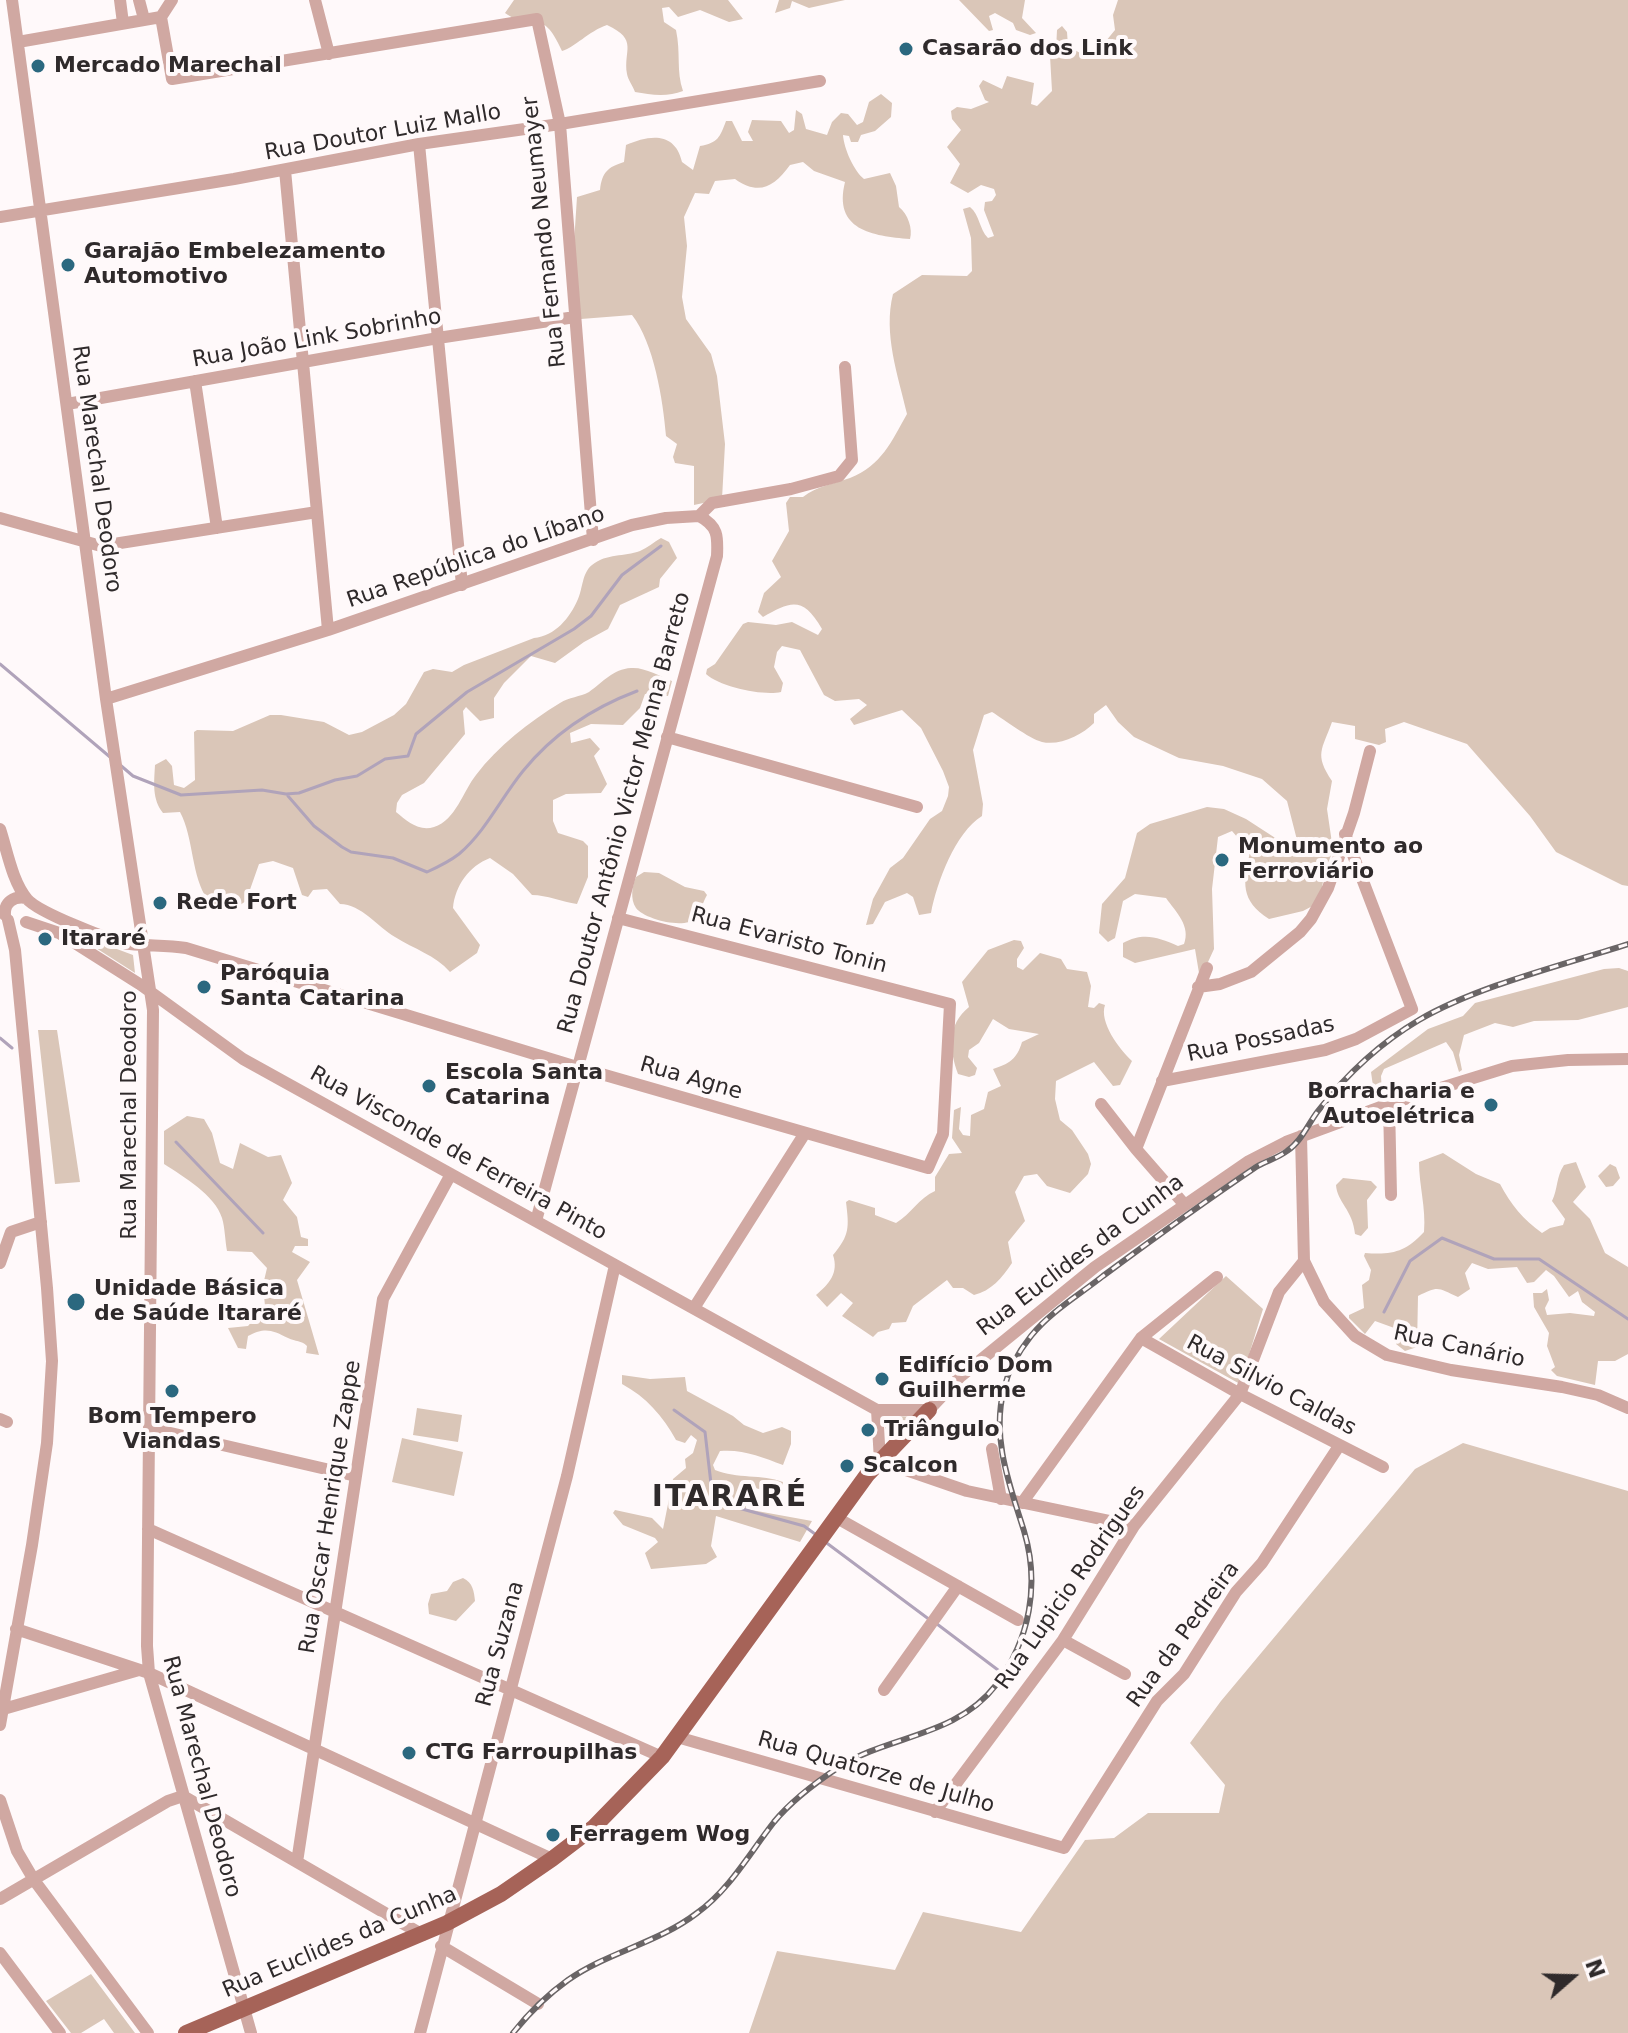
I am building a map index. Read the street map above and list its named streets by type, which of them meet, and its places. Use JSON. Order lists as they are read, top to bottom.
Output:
{
  "streets": {
    "main road": ["Rua Euclides da Cunha"],
    "street": [
      "Rua Doutor Luiz Mallo",
      "Rua Fernando Neumayer",
      "Rua João Link Sobrinho",
      "Rua Marechal Deodoro",
      "Rua República do Líbano",
      "Rua Doutor Antônio Victor Menna Barreto",
      "Rua Evaristo Tonin",
      "Rua Possadas",
      "Rua Agne",
      "Rua Visconde de Ferreira Pinto",
      "Rua Canário",
      "Rua Silvio Caldas",
      "Rua Oscar Henrique Zappe",
      "Rua Lupicio Rodrigues",
      "Rua da Pedreira",
      "Rua Suzana",
      "Rua Quatorze de Julho"
    ]
  },
  "crossings": [
    ["Rua Doutor Luiz Mallo", "Rua Fernando Neumayer"],
    ["Rua Doutor Luiz Mallo", "Rua Marechal Deodoro"],
    ["Rua Fernando Neumayer", "Rua João Link Sobrinho"],
    ["Rua Fernando Neumayer", "Rua República do Líbano"],
    ["Rua João Link Sobrinho", "Rua Marechal Deodoro"],
    ["Rua Marechal Deodoro", "Rua República do Líbano"],
    ["Rua Marechal Deodoro", "Rua Agne"],
    ["Rua Marechal Deodoro", "Rua Visconde de Ferreira Pinto"],
    ["Rua Marechal Deodoro", "Rua Euclides da Cunha"],
    ["Rua República do Líbano", "Rua Doutor Antônio Victor Menna Barreto"],
    ["Rua Doutor Antônio Victor Menna Barreto", "Rua Evaristo Tonin"],
    ["Rua Doutor Antônio Victor Menna Barreto", "Rua Agne"],
    ["Rua Doutor Antônio Victor Menna Barreto", "Rua Visconde de Ferreira Pinto"],
    ["Rua Evaristo Tonin", "Rua Agne"],
    ["Rua Visconde de Ferreira Pinto", "Rua Euclides da Cunha"],
    ["Rua Visconde de Ferreira Pinto", "Rua Oscar Henrique Zappe"],
    ["Rua Visconde de Ferreira Pinto", "Rua Suzana"],
    ["Rua Euclides da Cunha", "Rua Canário"],
    ["Rua Euclides da Cunha", "Rua Suzana"],
    ["Rua Euclides da Cunha", "Rua Quatorze de Julho"],
    ["Rua Canário", "Rua Lupicio Rodrigues"],
    ["Rua Silvio Caldas", "Rua Lupicio Rodrigues"],
    ["Rua Silvio Caldas", "Rua da Pedreira"],
    ["Rua Lupicio Rodrigues", "Rua Quatorze de Julho"],
    ["Rua da Pedreira", "Rua Quatorze de Julho"]
  ],
  "districts": ["ITARARÉ"],
  "places": [
    "Casarão dos Link",
    "Mercado Marechal",
    "Garajão Embelezamento Automotivo",
    "Monumento ao Ferroviário",
    "Rede Fort",
    "Itararé",
    "Paróquia Santa Catarina",
    "Escola Santa Catarina",
    "Borracharia e Autoelétrica",
    "Unidade Básica de Saúde Itararé",
    "Edifício Dom Guilherme",
    "Bom Tempero Viandas",
    "Triângulo",
    "Scalcon",
    "CTG Farroupilhas",
    "Ferragem Wog"
  ],
  "north": "right"
}
